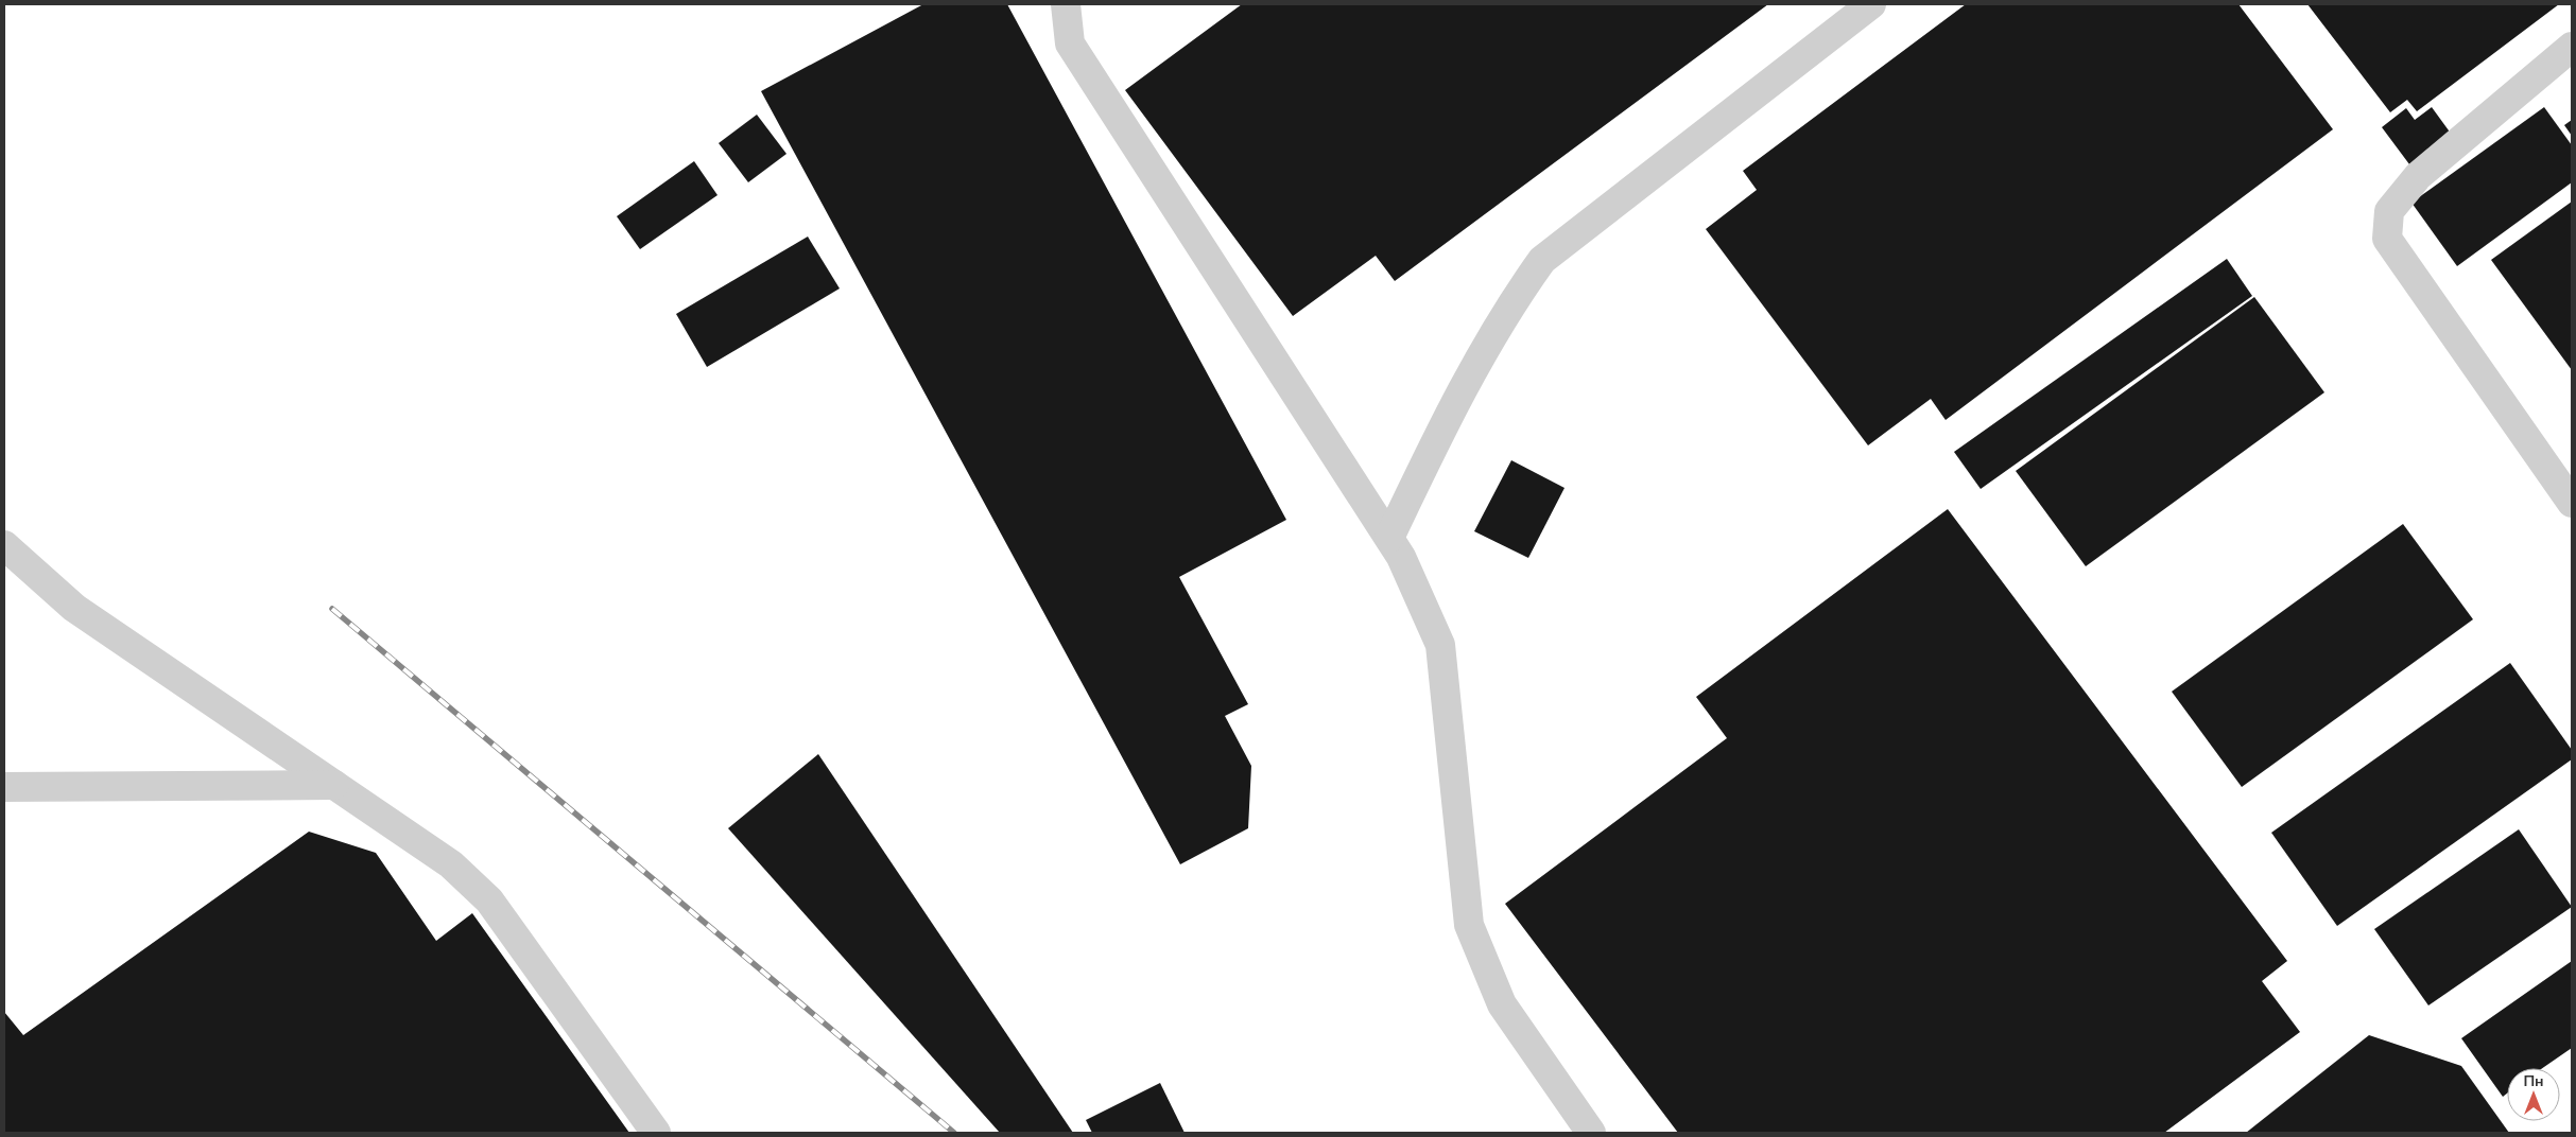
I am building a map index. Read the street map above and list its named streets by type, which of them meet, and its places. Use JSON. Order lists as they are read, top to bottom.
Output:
{
  "north": "top"
}
